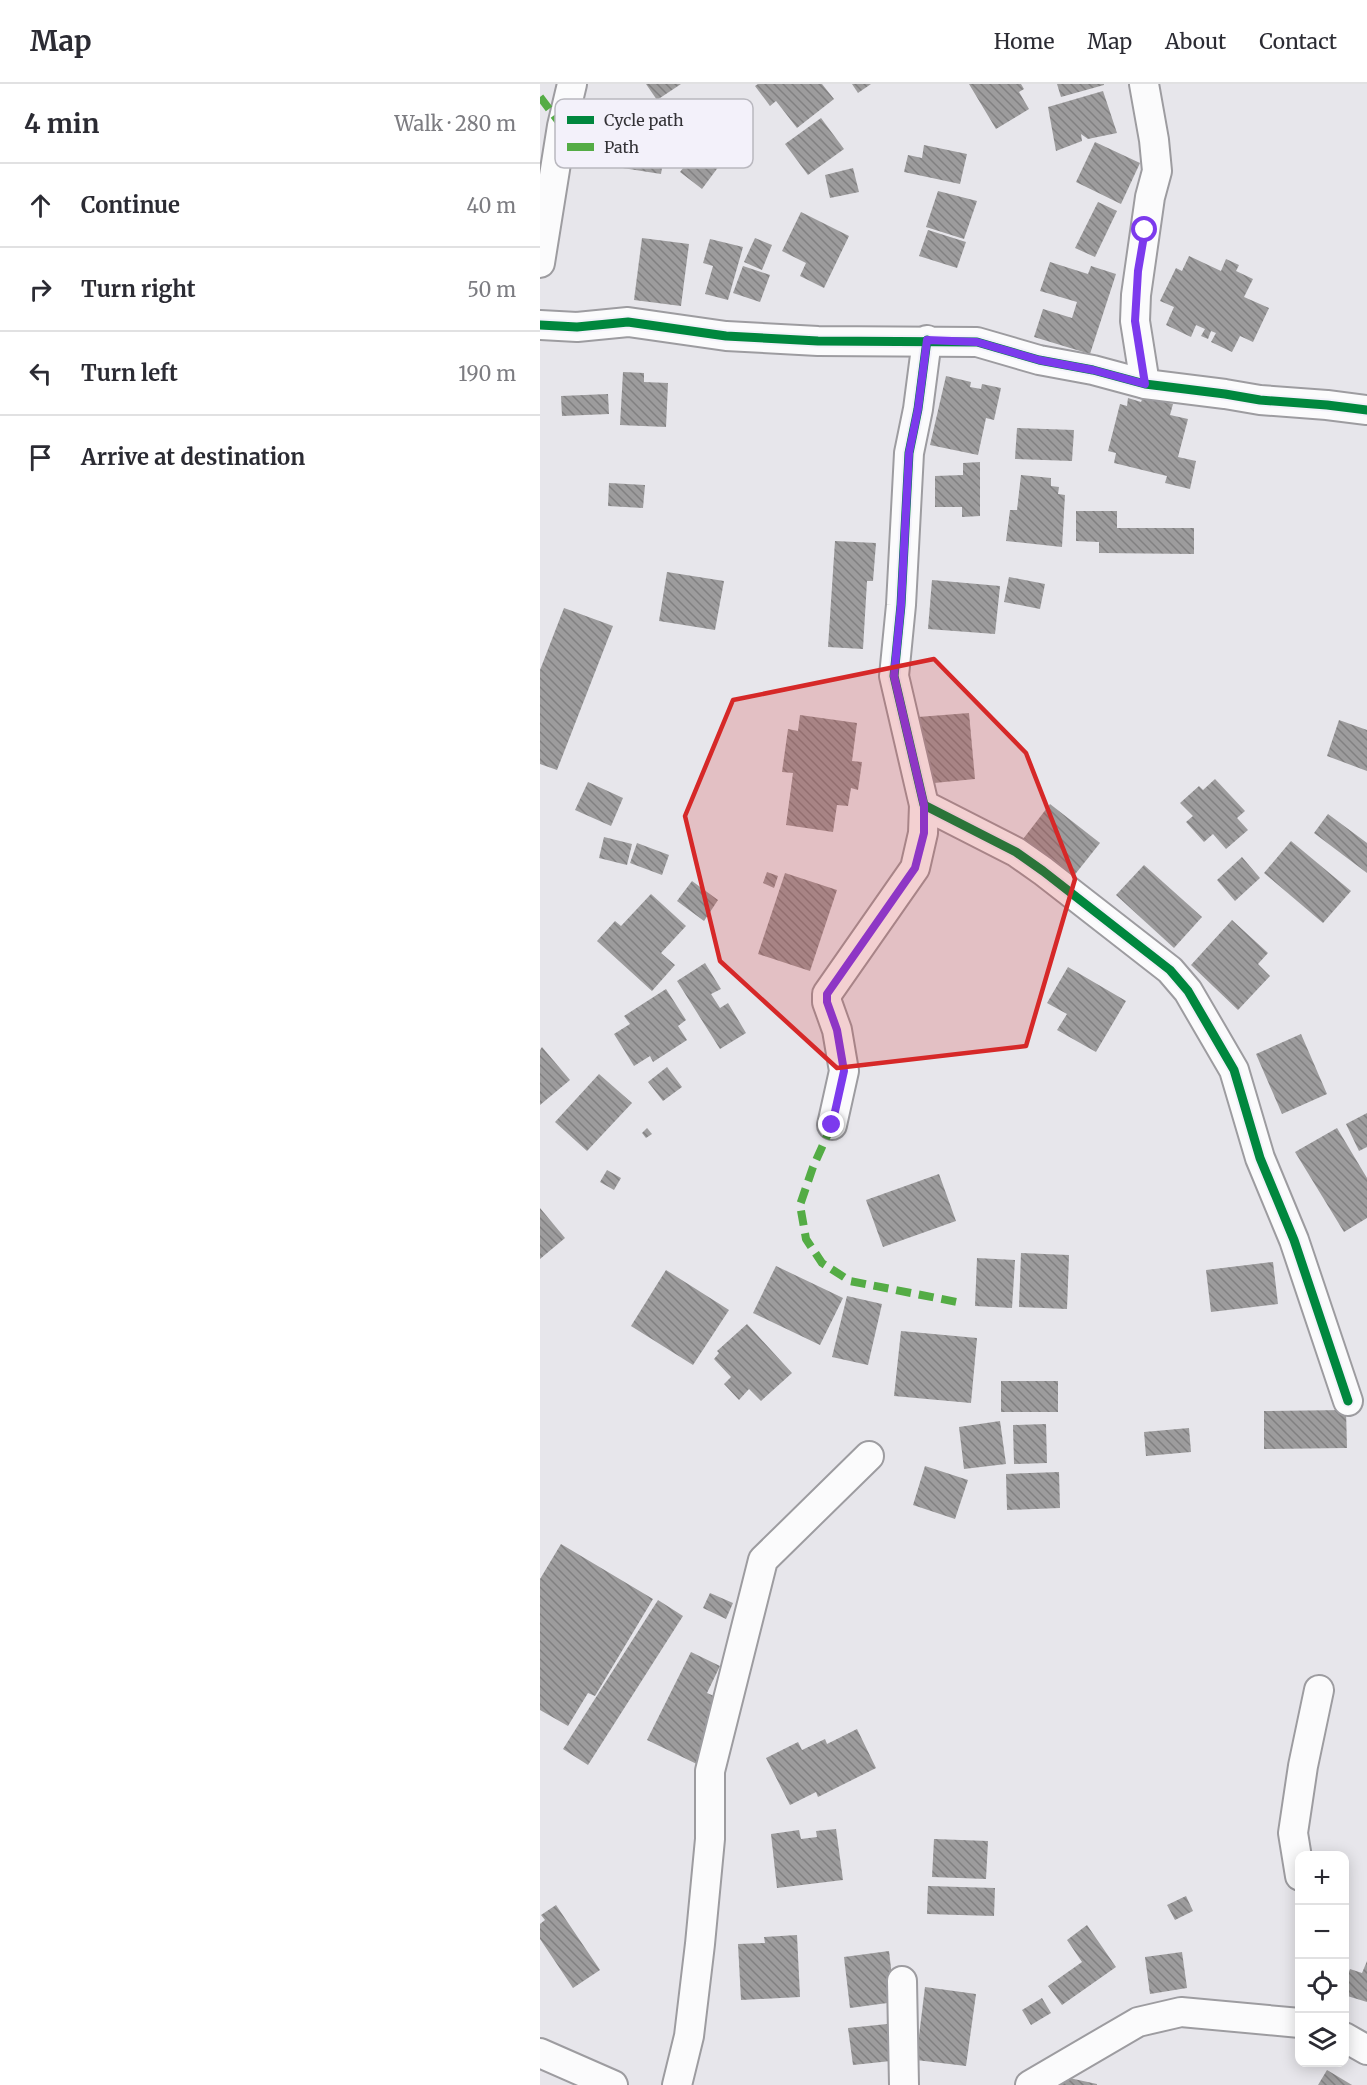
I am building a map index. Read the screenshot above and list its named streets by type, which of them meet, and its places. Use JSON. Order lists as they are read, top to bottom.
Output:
{
  "legend": ["Cycle path", "Path"],
  "page": {
    "header": "Map",
    "nav": [
      "Home",
      "Map",
      "About",
      "Contact"
    ],
    "heading": ["4 min", "Walk · 280 m"],
    "list": [
      ["Continue", "40 m"],
      ["Turn right", "50 m"],
      ["Turn left", "190 m"],
      "Arrive at destination"
    ],
    "map_buttons": ["+", "−"]
  }
}
